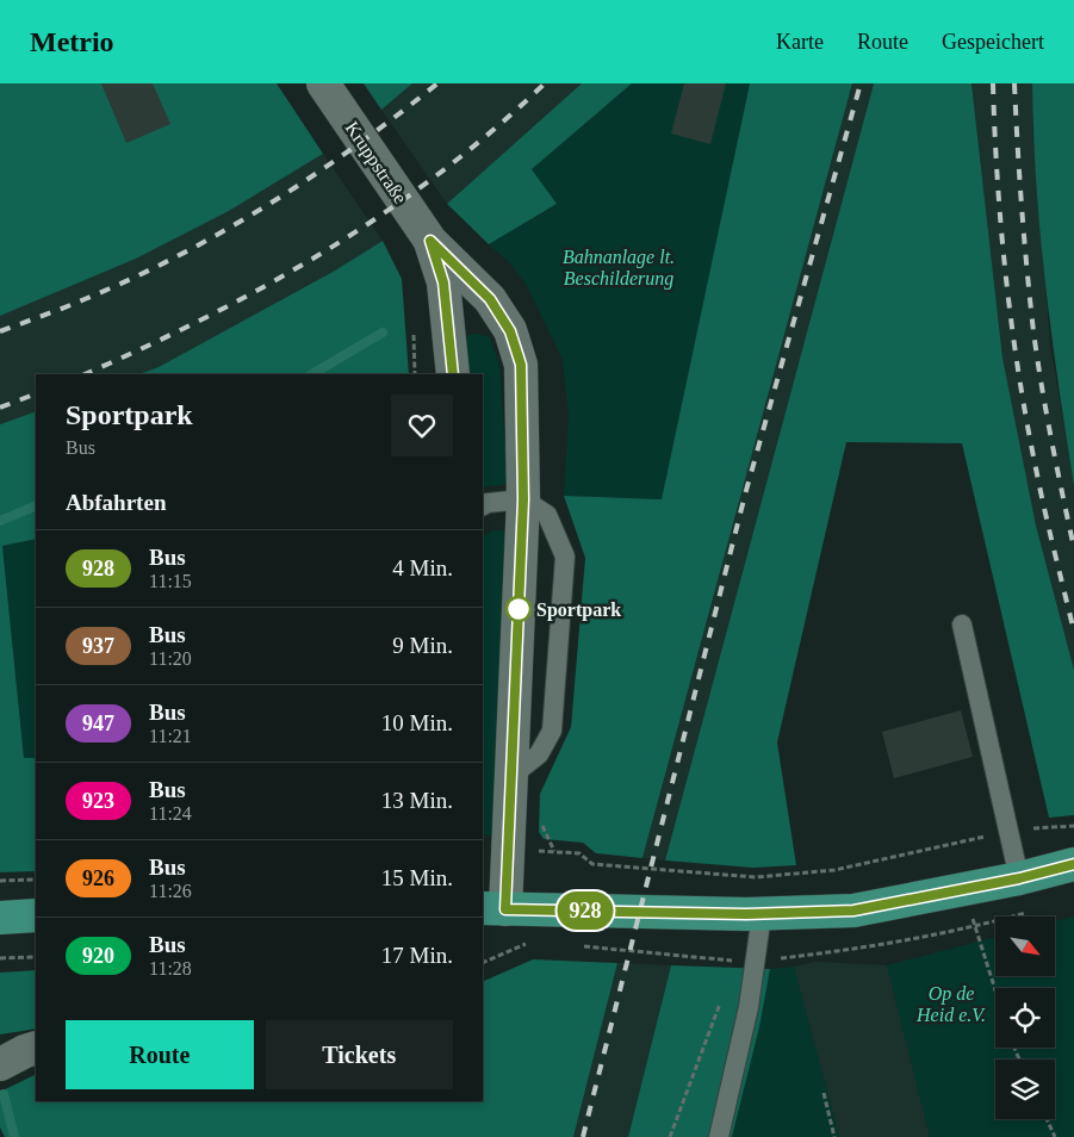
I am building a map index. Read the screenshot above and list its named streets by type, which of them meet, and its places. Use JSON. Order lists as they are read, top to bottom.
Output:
{
  "streets": {
    "street": ["Kruppstraße"]
  },
  "parks": ["Bahnanlage lt. Beschilderung", "Op de Heid e.V."],
  "places": ["Sportpark"],
  "lines": ["bus line 928"],
  "north": "bottom right",
  "page": {
    "header": "Metrio",
    "nav": ["Karte", "Route", "Gespeichert"],
    "on_map": "928",
    "heading": [
      ["Sportpark", "Bus"],
      "Abfahrten"
    ],
    "list": [
      {
        "mark": "928",
        "name": "Bus",
        "note": "11:15",
        "value": "4 Min."
      },
      {
        "mark": "937",
        "name": "Bus",
        "note": "11:20",
        "value": "9 Min."
      },
      {
        "mark": "947",
        "name": "Bus",
        "note": "11:21",
        "value": "10 Min."
      },
      {
        "mark": "923",
        "name": "Bus",
        "note": "11:24",
        "value": "13 Min."
      },
      {
        "mark": "926",
        "name": "Bus",
        "note": "11:26",
        "value": "15 Min."
      },
      {
        "mark": "920",
        "name": "Bus",
        "note": "11:28",
        "value": "17 Min."
      }
    ],
    "buttons": ["Route", "Tickets"]
  }
}
